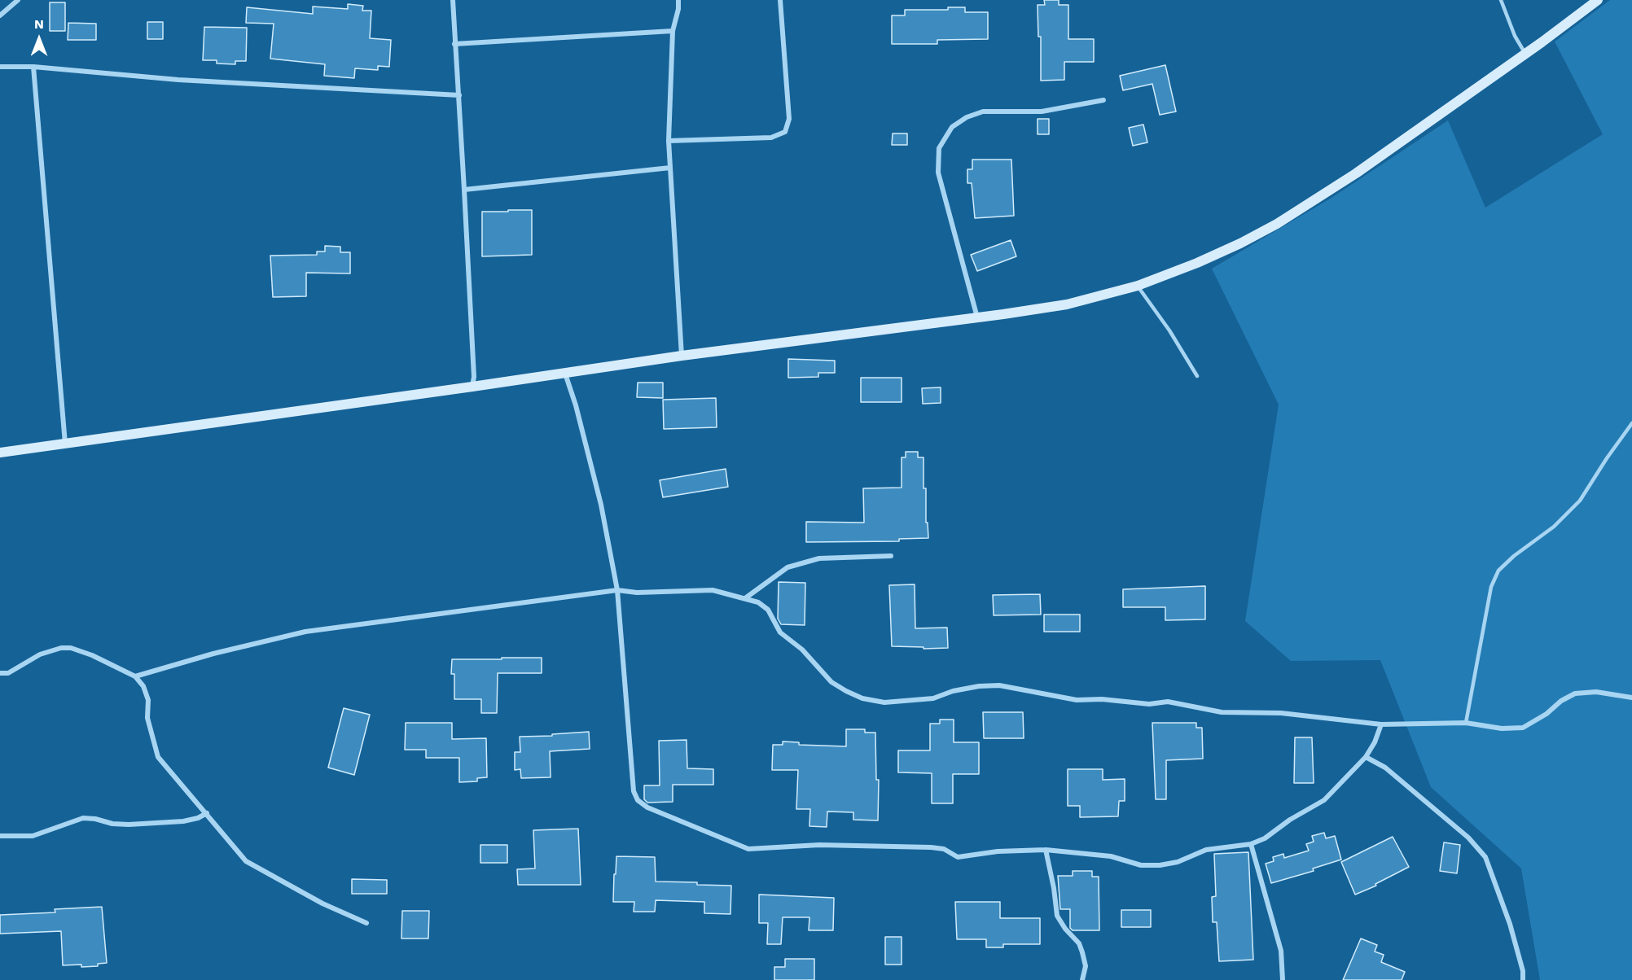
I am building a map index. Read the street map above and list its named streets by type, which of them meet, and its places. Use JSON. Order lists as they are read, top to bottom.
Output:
{
  "north": "top"
}
